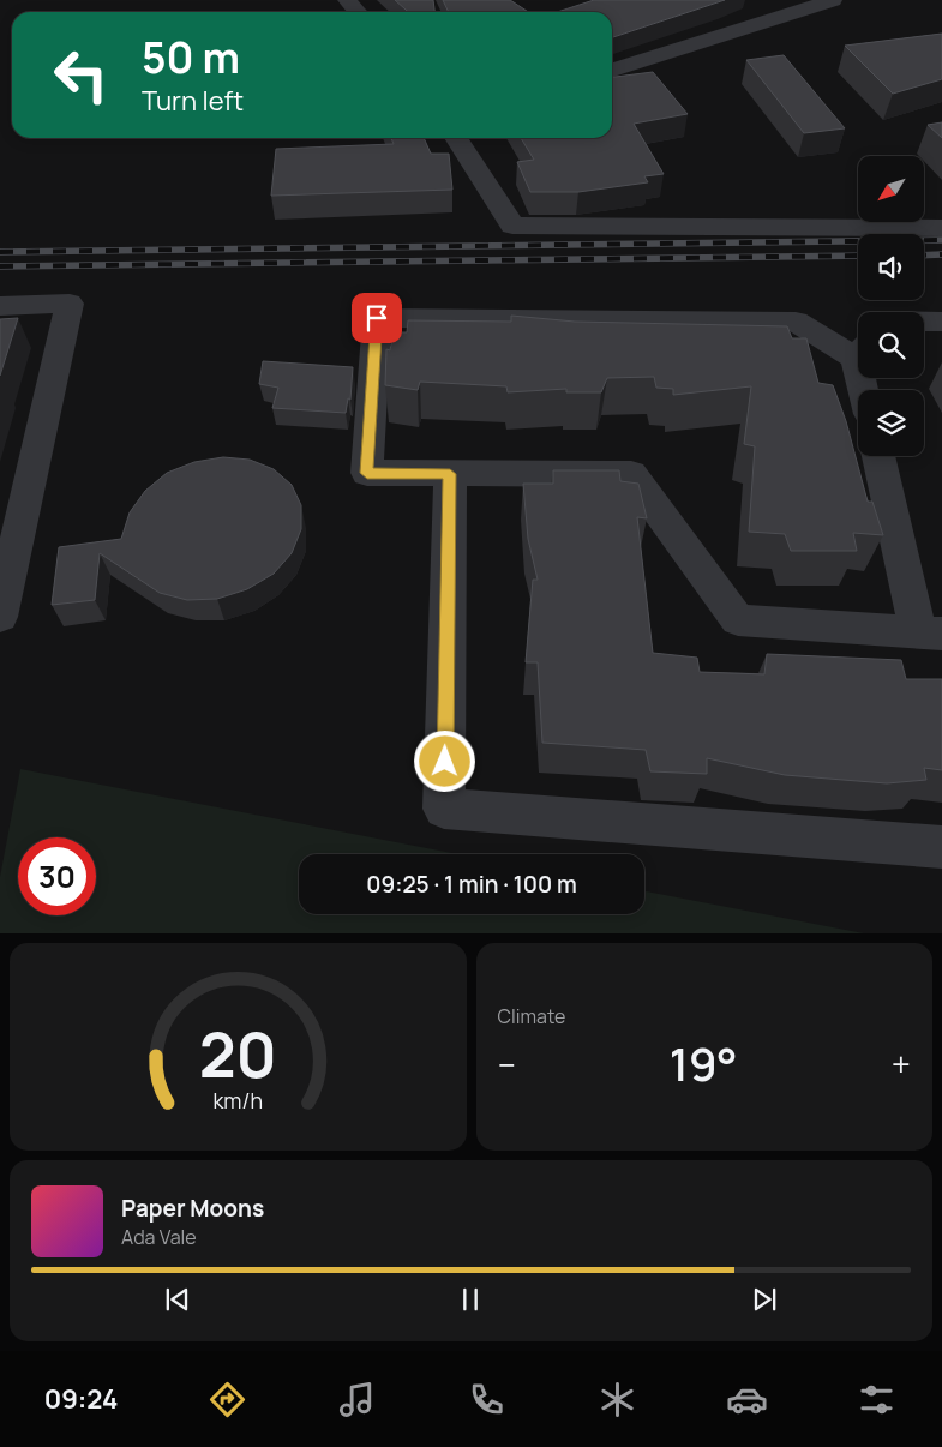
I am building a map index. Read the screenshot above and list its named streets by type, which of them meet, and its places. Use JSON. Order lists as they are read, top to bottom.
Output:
{
  "north": "bottom left",
  "page": {
    "turn": ["50 m", "Turn left"],
    "limit": "30",
    "trip": "09:25 · 1 min · 100 m",
    "tile": "Climate",
    "heat": ["−", "19°", "+"],
    "song": ["Paper Moons", "Ada Vale"],
    "tabs": "09:24",
    "gauge": ["20", "km/h"]
  }
}
